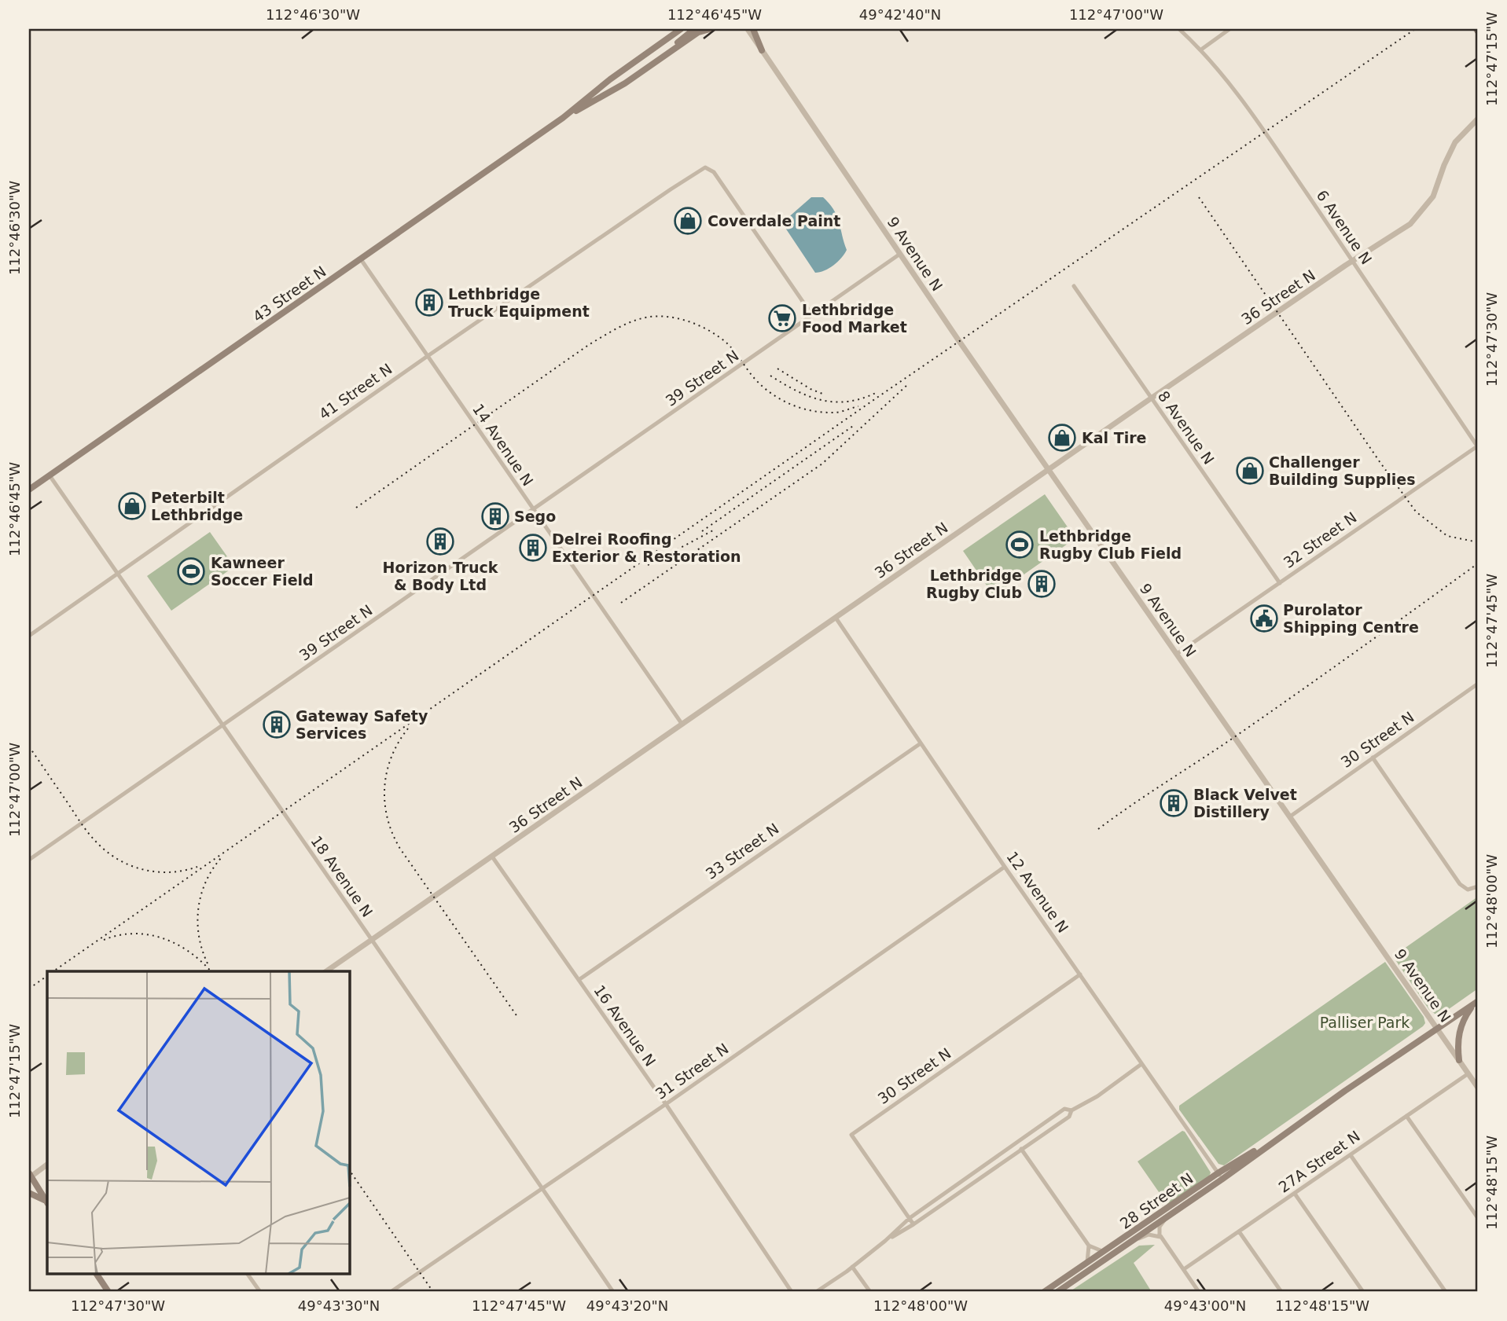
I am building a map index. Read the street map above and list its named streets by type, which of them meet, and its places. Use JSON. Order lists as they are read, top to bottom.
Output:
{
  "streets": {
    "main road": ["43 Street N", "28 Street N"],
    "street": [
      "6 Avenue N",
      "9 Avenue N",
      "36 Street N",
      "39 Street N",
      "41 Street N",
      "8 Avenue N",
      "14 Avenue N",
      "32 Street N",
      "30 Street N",
      "33 Street N",
      "18 Avenue N",
      "12 Avenue N",
      "16 Avenue N",
      "31 Street N",
      "27A Street N"
    ]
  },
  "crossings": [
    ["6 Avenue N", "36 Street N"],
    ["6 Avenue N", "32 Street N"],
    ["9 Avenue N", "36 Street N"],
    ["9 Avenue N", "39 Street N"],
    ["9 Avenue N", "32 Street N"],
    ["9 Avenue N", "30 Street N"],
    ["9 Avenue N", "27A Street N"],
    ["9 Avenue N", "28 Street N"],
    ["43 Street N", "14 Avenue N"],
    ["43 Street N", "18 Avenue N"],
    ["36 Street N", "8 Avenue N"],
    ["36 Street N", "14 Avenue N"],
    ["36 Street N", "18 Avenue N"],
    ["36 Street N", "12 Avenue N"],
    ["36 Street N", "16 Avenue N"],
    ["39 Street N", "41 Street N"],
    ["39 Street N", "14 Avenue N"],
    ["39 Street N", "18 Avenue N"],
    ["41 Street N", "14 Avenue N"],
    ["41 Street N", "18 Avenue N"],
    ["8 Avenue N", "32 Street N"],
    ["30 Street N", "12 Avenue N"],
    ["33 Street N", "12 Avenue N"],
    ["33 Street N", "16 Avenue N"],
    ["18 Avenue N", "31 Street N"],
    ["12 Avenue N", "31 Street N"],
    ["12 Avenue N", "28 Street N"],
    ["16 Avenue N", "31 Street N"]
  ],
  "parks": ["Palliser Park"],
  "places": {
    "shop": [
      "Coverdale Paint",
      "Kal Tire",
      "Challenger Building Supplies",
      "Peterbilt Lethbridge"
    ],
    "building": [
      "Lethbridge Truck Equipment",
      "Sego",
      "Horizon Truck & Body Ltd",
      "Delrei Roofing Exterior & Restoration",
      "Lethbridge Rugby Club",
      "Gateway Safety Services",
      "Black Velvet Distillery"
    ],
    "supermarket": ["Lethbridge Food Market"],
    "sports": ["Lethbridge Rugby Club Field", "Kawneer Soccer Field"],
    "public building": ["Purolator Shipping Centre"]
  },
  "coordinates": [
    "112°46'30\"W",
    "112°46'45\"W",
    "49°42'40\"N",
    "112°47'00\"W",
    "112°47'15\"W",
    "112°47'30\"W",
    "112°47'45\"W",
    "112°48'00\"W",
    "112°48'15\"W",
    "49°43'30\"N",
    "49°43'20\"N",
    "49°43'00\"N"
  ]
}
